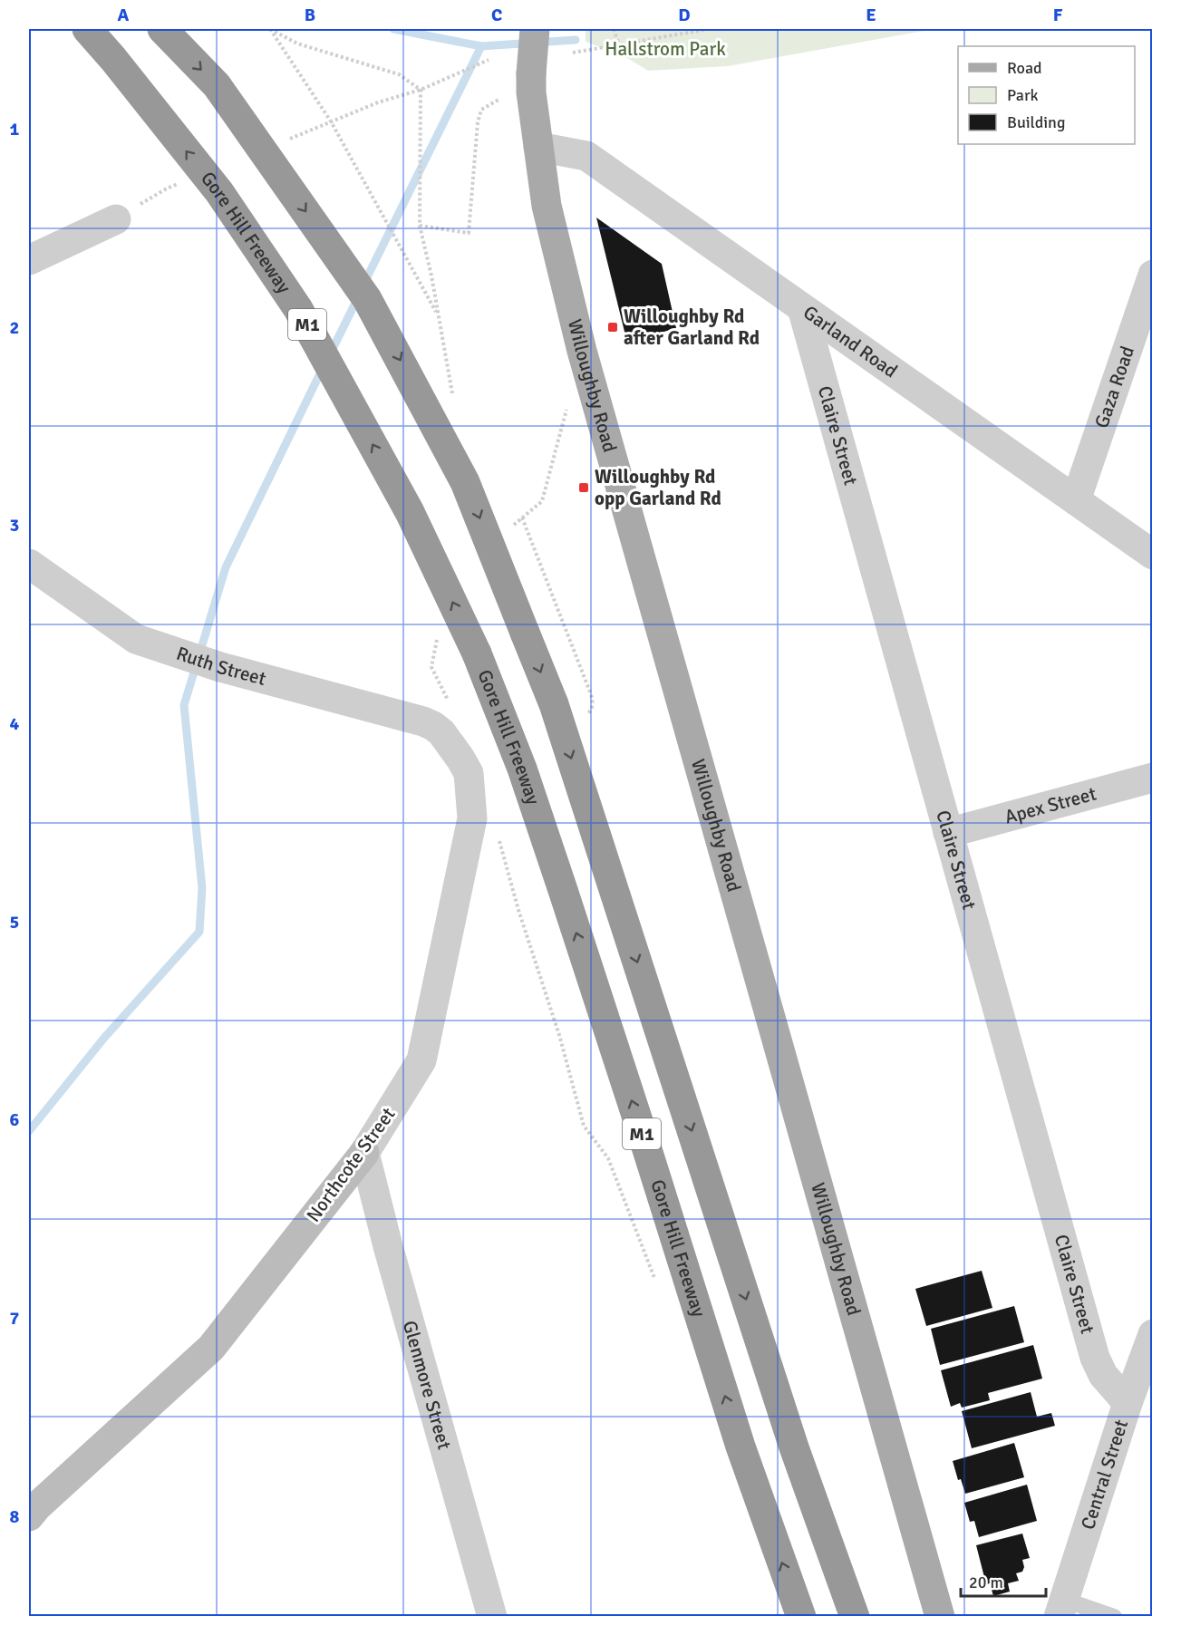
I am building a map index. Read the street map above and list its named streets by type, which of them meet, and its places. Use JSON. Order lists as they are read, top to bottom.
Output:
{
  "streets": {
    "highway": ["Gore Hill Freeway", "M1"],
    "main road": ["Willoughby Road"],
    "street": [
      "Garland Road",
      "Gaza Road",
      "Claire Street",
      "Ruth Street",
      "Apex Street",
      "Northcote Street",
      "Glenmore Street",
      "Central Street"
    ]
  },
  "crossings": [
    ["Garland Road", "Willoughby Road"],
    ["Garland Road", "Gaza Road"],
    ["Garland Road", "Claire Street"],
    ["Claire Street", "Apex Street"],
    ["Claire Street", "Central Street"],
    ["Ruth Street", "Northcote Street"],
    ["Northcote Street", "Glenmore Street"]
  ],
  "parks": ["Hallstrom Park"],
  "places": {
    "transit": ["Willoughby Rd after Garland Rd", "Willoughby Rd opp Garland Rd"]
  },
  "legend": ["Road", "Park", "Building"],
  "scale_bar": "20 m",
  "grid": {
    "columns": [
      "A",
      "B",
      "C",
      "D",
      "E",
      "F"
    ],
    "rows": [
      "1",
      "2",
      "3",
      "4",
      "5",
      "6",
      "7",
      "8"
    ]
  }
}
